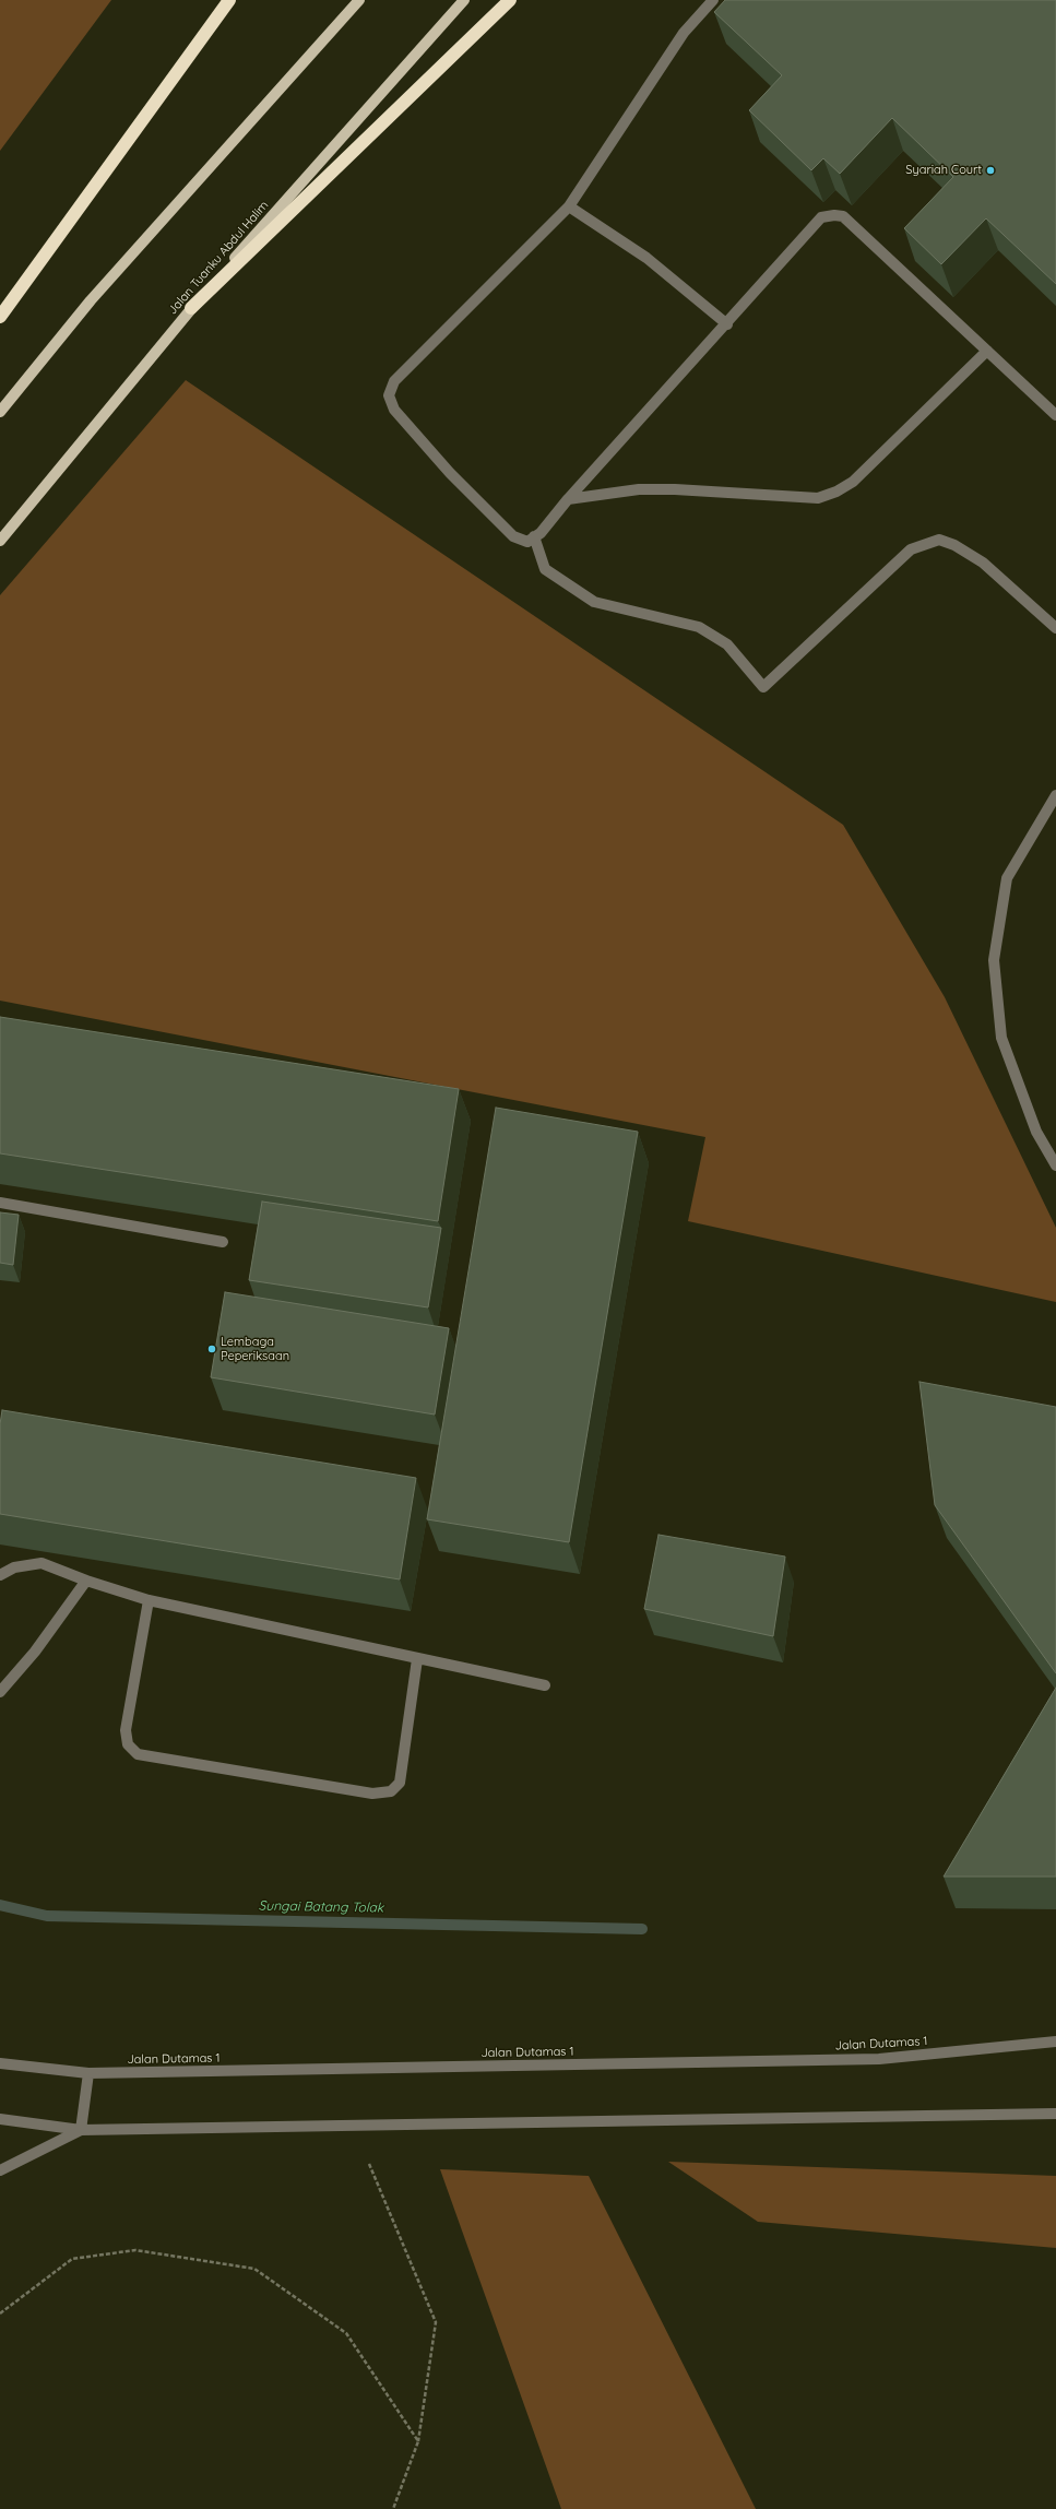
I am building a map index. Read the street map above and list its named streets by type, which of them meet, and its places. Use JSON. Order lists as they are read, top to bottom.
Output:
{
  "streets": {
    "main road": ["Jalan Tuanku Abdul Halim"],
    "street": ["Jalan Dutamas 1"]
  },
  "water": ["Sungai Batang Tolak"],
  "places": ["Syariah Court", "Lembaga Peperiksaan"]
}
